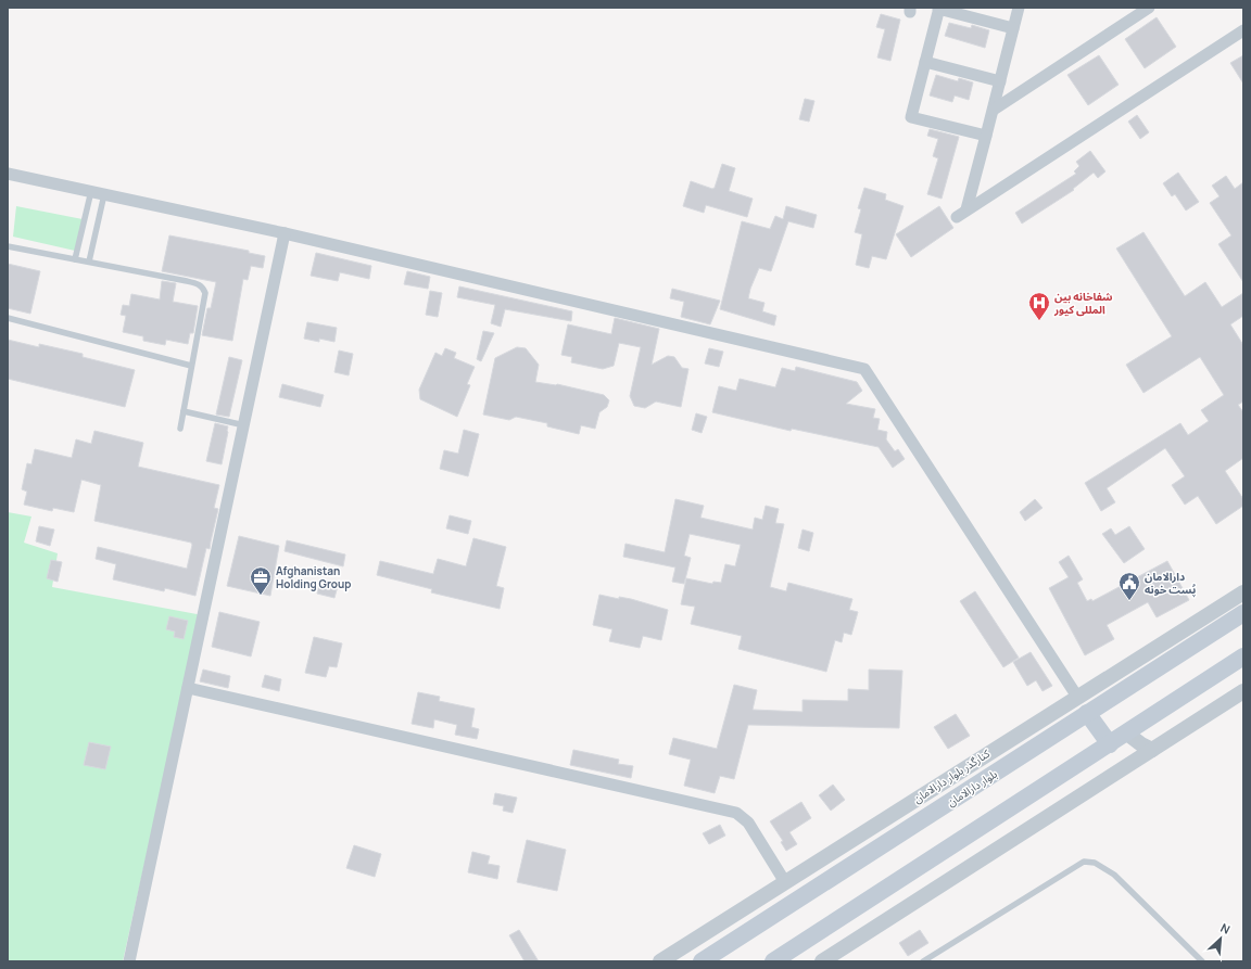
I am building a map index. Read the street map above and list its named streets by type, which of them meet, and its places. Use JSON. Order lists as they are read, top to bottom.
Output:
{
  "streets": {
    "main road": ["بلوار دارالامان"],
    "street": ["کنارگذر بلوار دارالامان"]
  },
  "places": {
    "hospital": ["شفاخانه بین المللی کیور"],
    "office": ["Afghanistan Holding Group"],
    "public building": ["دارالامان پُست خونه"]
  },
  "north": "top right"
}
